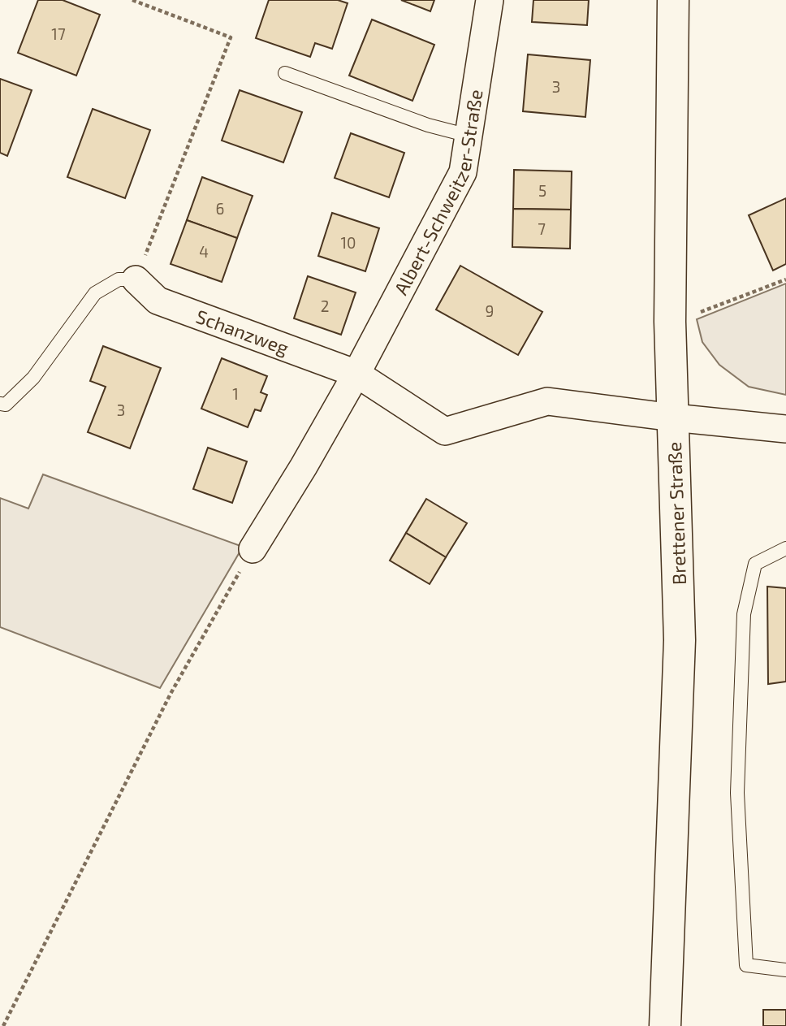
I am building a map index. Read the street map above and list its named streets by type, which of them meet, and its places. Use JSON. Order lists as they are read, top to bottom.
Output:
{
  "streets": {
    "street": ["Albert-Schweitzer-Straße", "Schanzweg", "Brettener Straße"]
  },
  "crossings": [
    ["Albert-Schweitzer-Straße", "Schanzweg"]
  ],
  "house_numbers": [
    "17",
    "3",
    "5",
    "6",
    "7",
    "10",
    "4",
    "2",
    "9",
    "1",
    "3"
  ]
}
